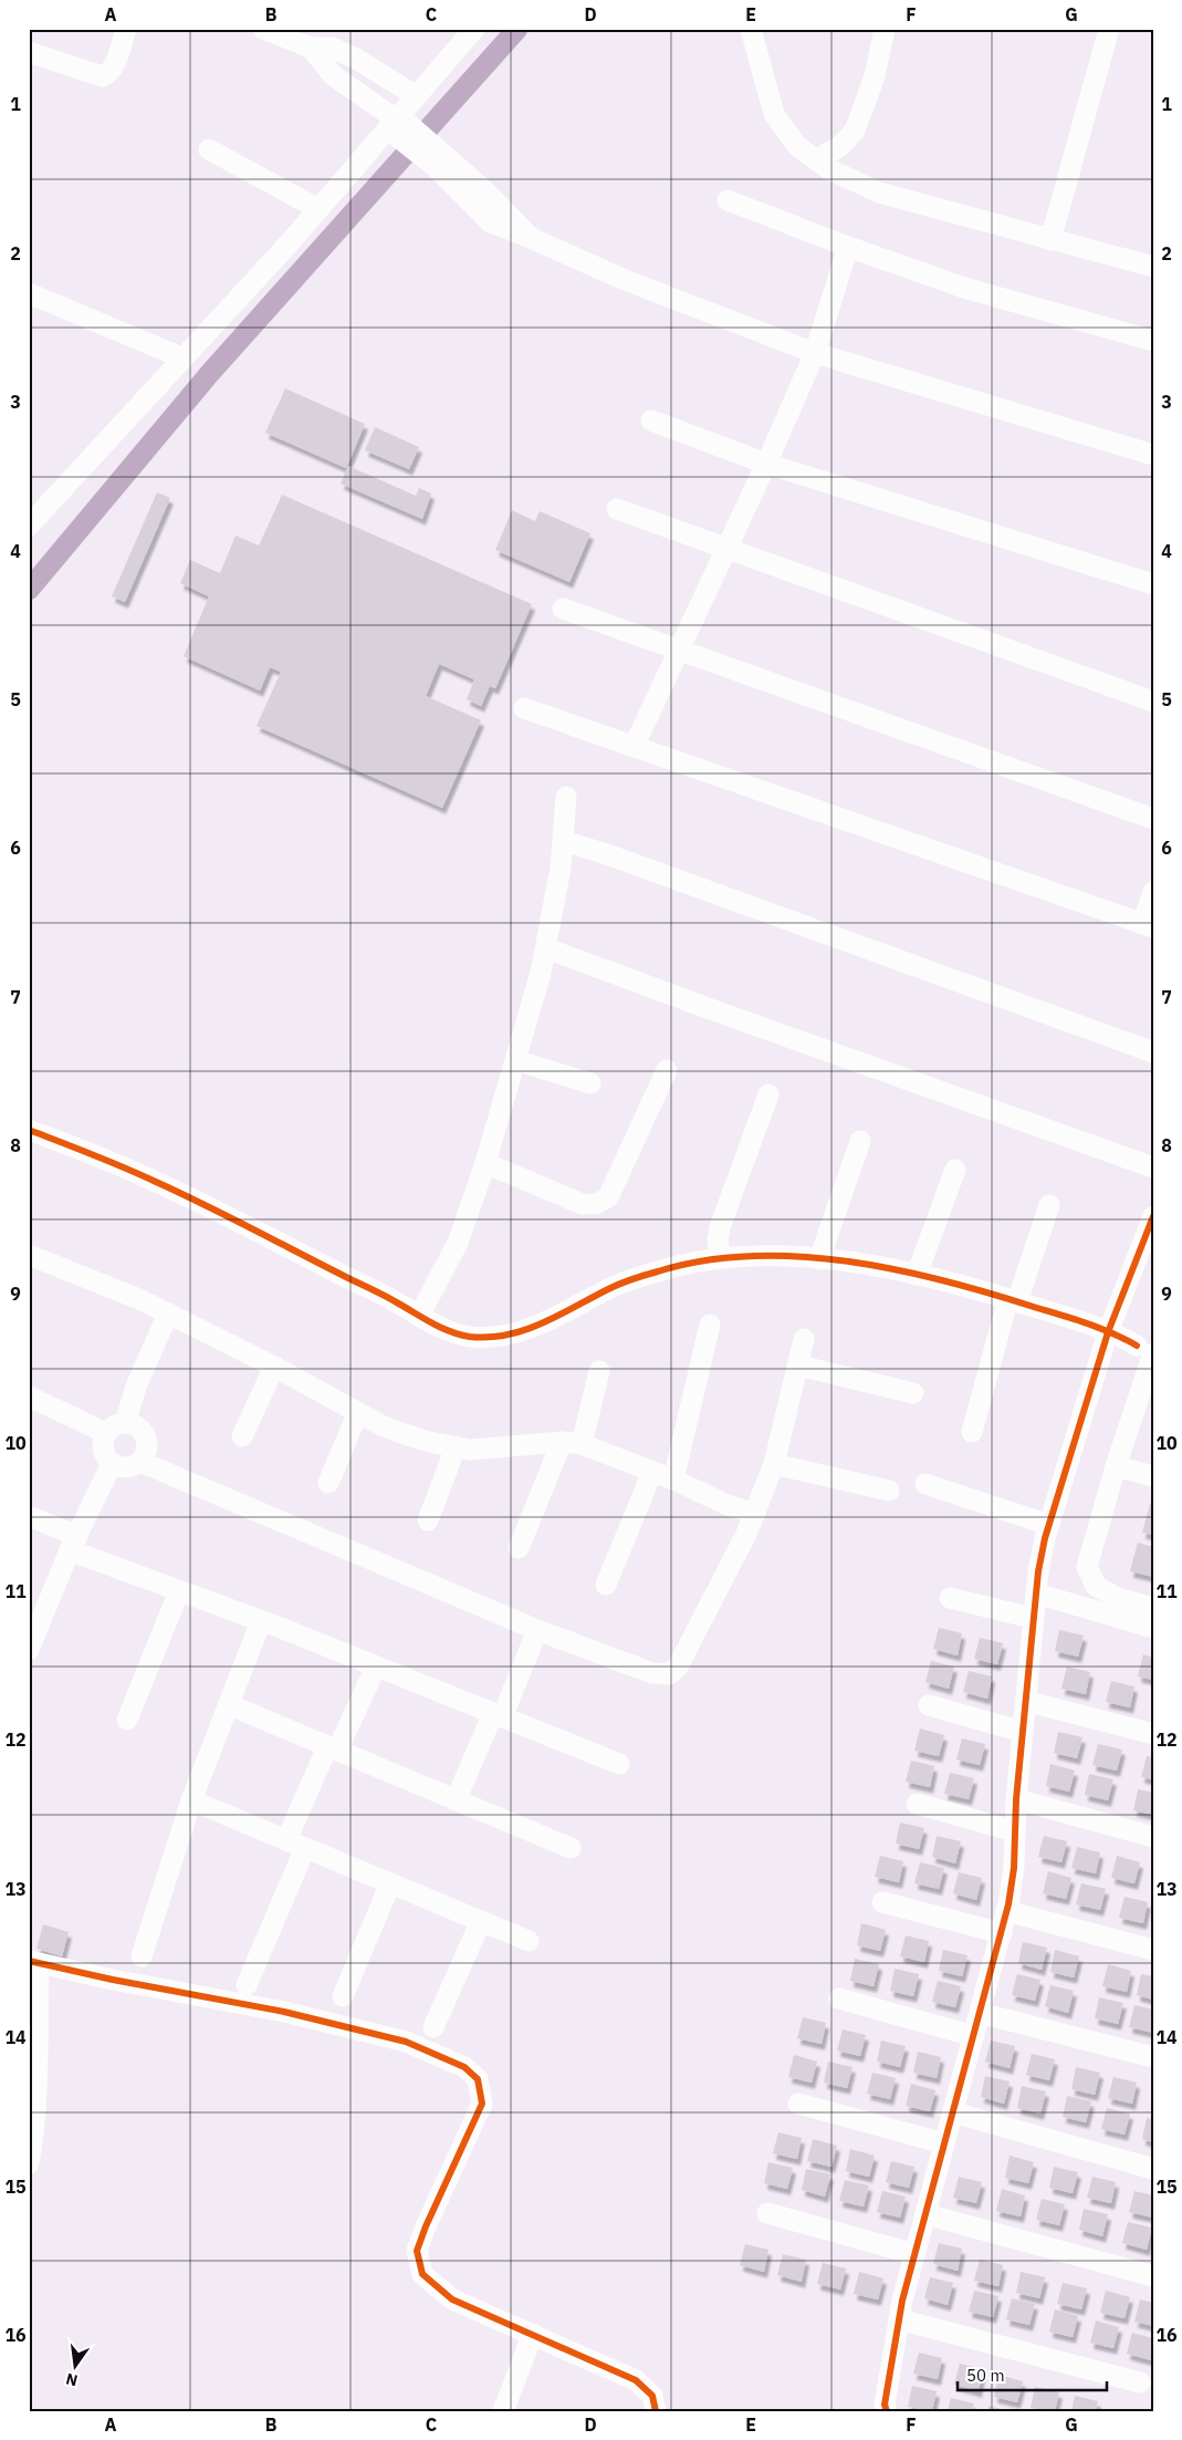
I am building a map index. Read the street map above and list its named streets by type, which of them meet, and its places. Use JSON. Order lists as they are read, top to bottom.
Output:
{
  "scale_bar": "50 m",
  "north": "bottom",
  "grid": {
    "columns": [
      "A",
      "B",
      "C",
      "D",
      "E",
      "F",
      "G"
    ],
    "rows": [
      "1",
      "2",
      "3",
      "4",
      "5",
      "6",
      "7",
      "8",
      "9",
      "10",
      "11",
      "12",
      "13",
      "14",
      "15",
      "16"
    ]
  }
}
